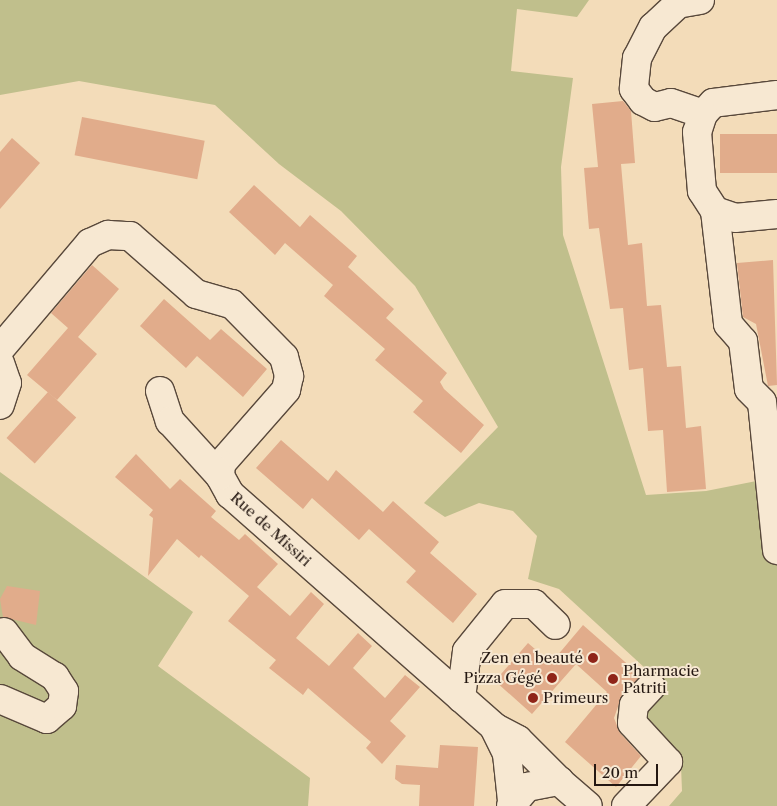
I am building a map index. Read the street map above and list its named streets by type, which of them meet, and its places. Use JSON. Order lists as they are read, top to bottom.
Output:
{
  "streets": {
    "street": ["Rue de Missiri"]
  },
  "places": [
    "Zen en beauté",
    "Pizza Gégé",
    "Pharmacie Patriti",
    "Primeurs"
  ],
  "scale_bar": "20 m"
}
